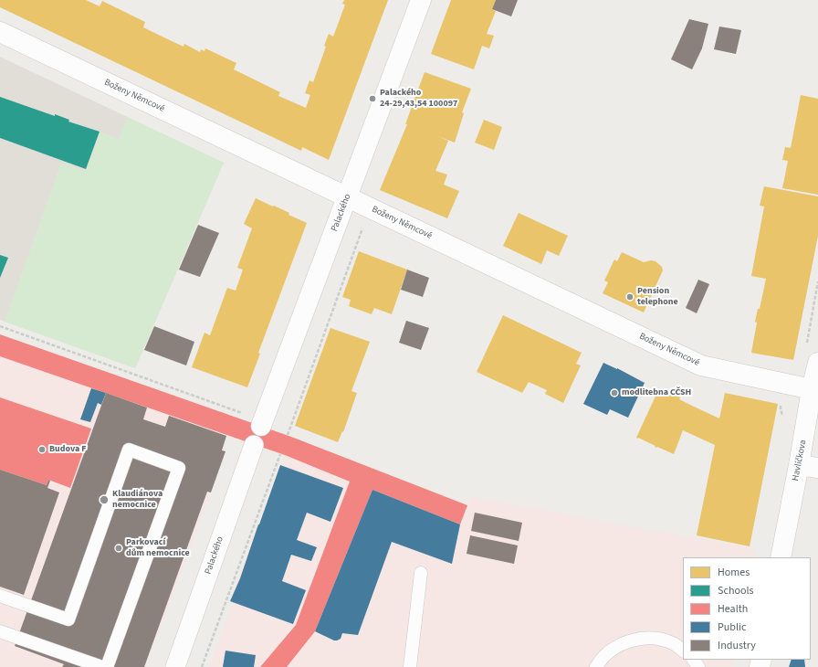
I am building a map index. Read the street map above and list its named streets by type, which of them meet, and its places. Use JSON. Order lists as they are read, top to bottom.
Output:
{
  "streets": {
    "street": ["Boženy Němcové", "Palackého", "Havlíčkova"]
  },
  "crossings": [
    ["Boženy Němcové", "Palackého"],
    ["Boženy Němcové", "Havlíčkova"]
  ],
  "places": [
    "Palackého 24-29,43,54 100097",
    "Pension telephone",
    "modlitebna CČSH",
    "Budova F",
    "Klaudiánova nemocnice",
    "Parkovací dům nemocnice"
  ],
  "legend": [
    "Homes",
    "Schools",
    "Health",
    "Public",
    "Industry"
  ]
}
